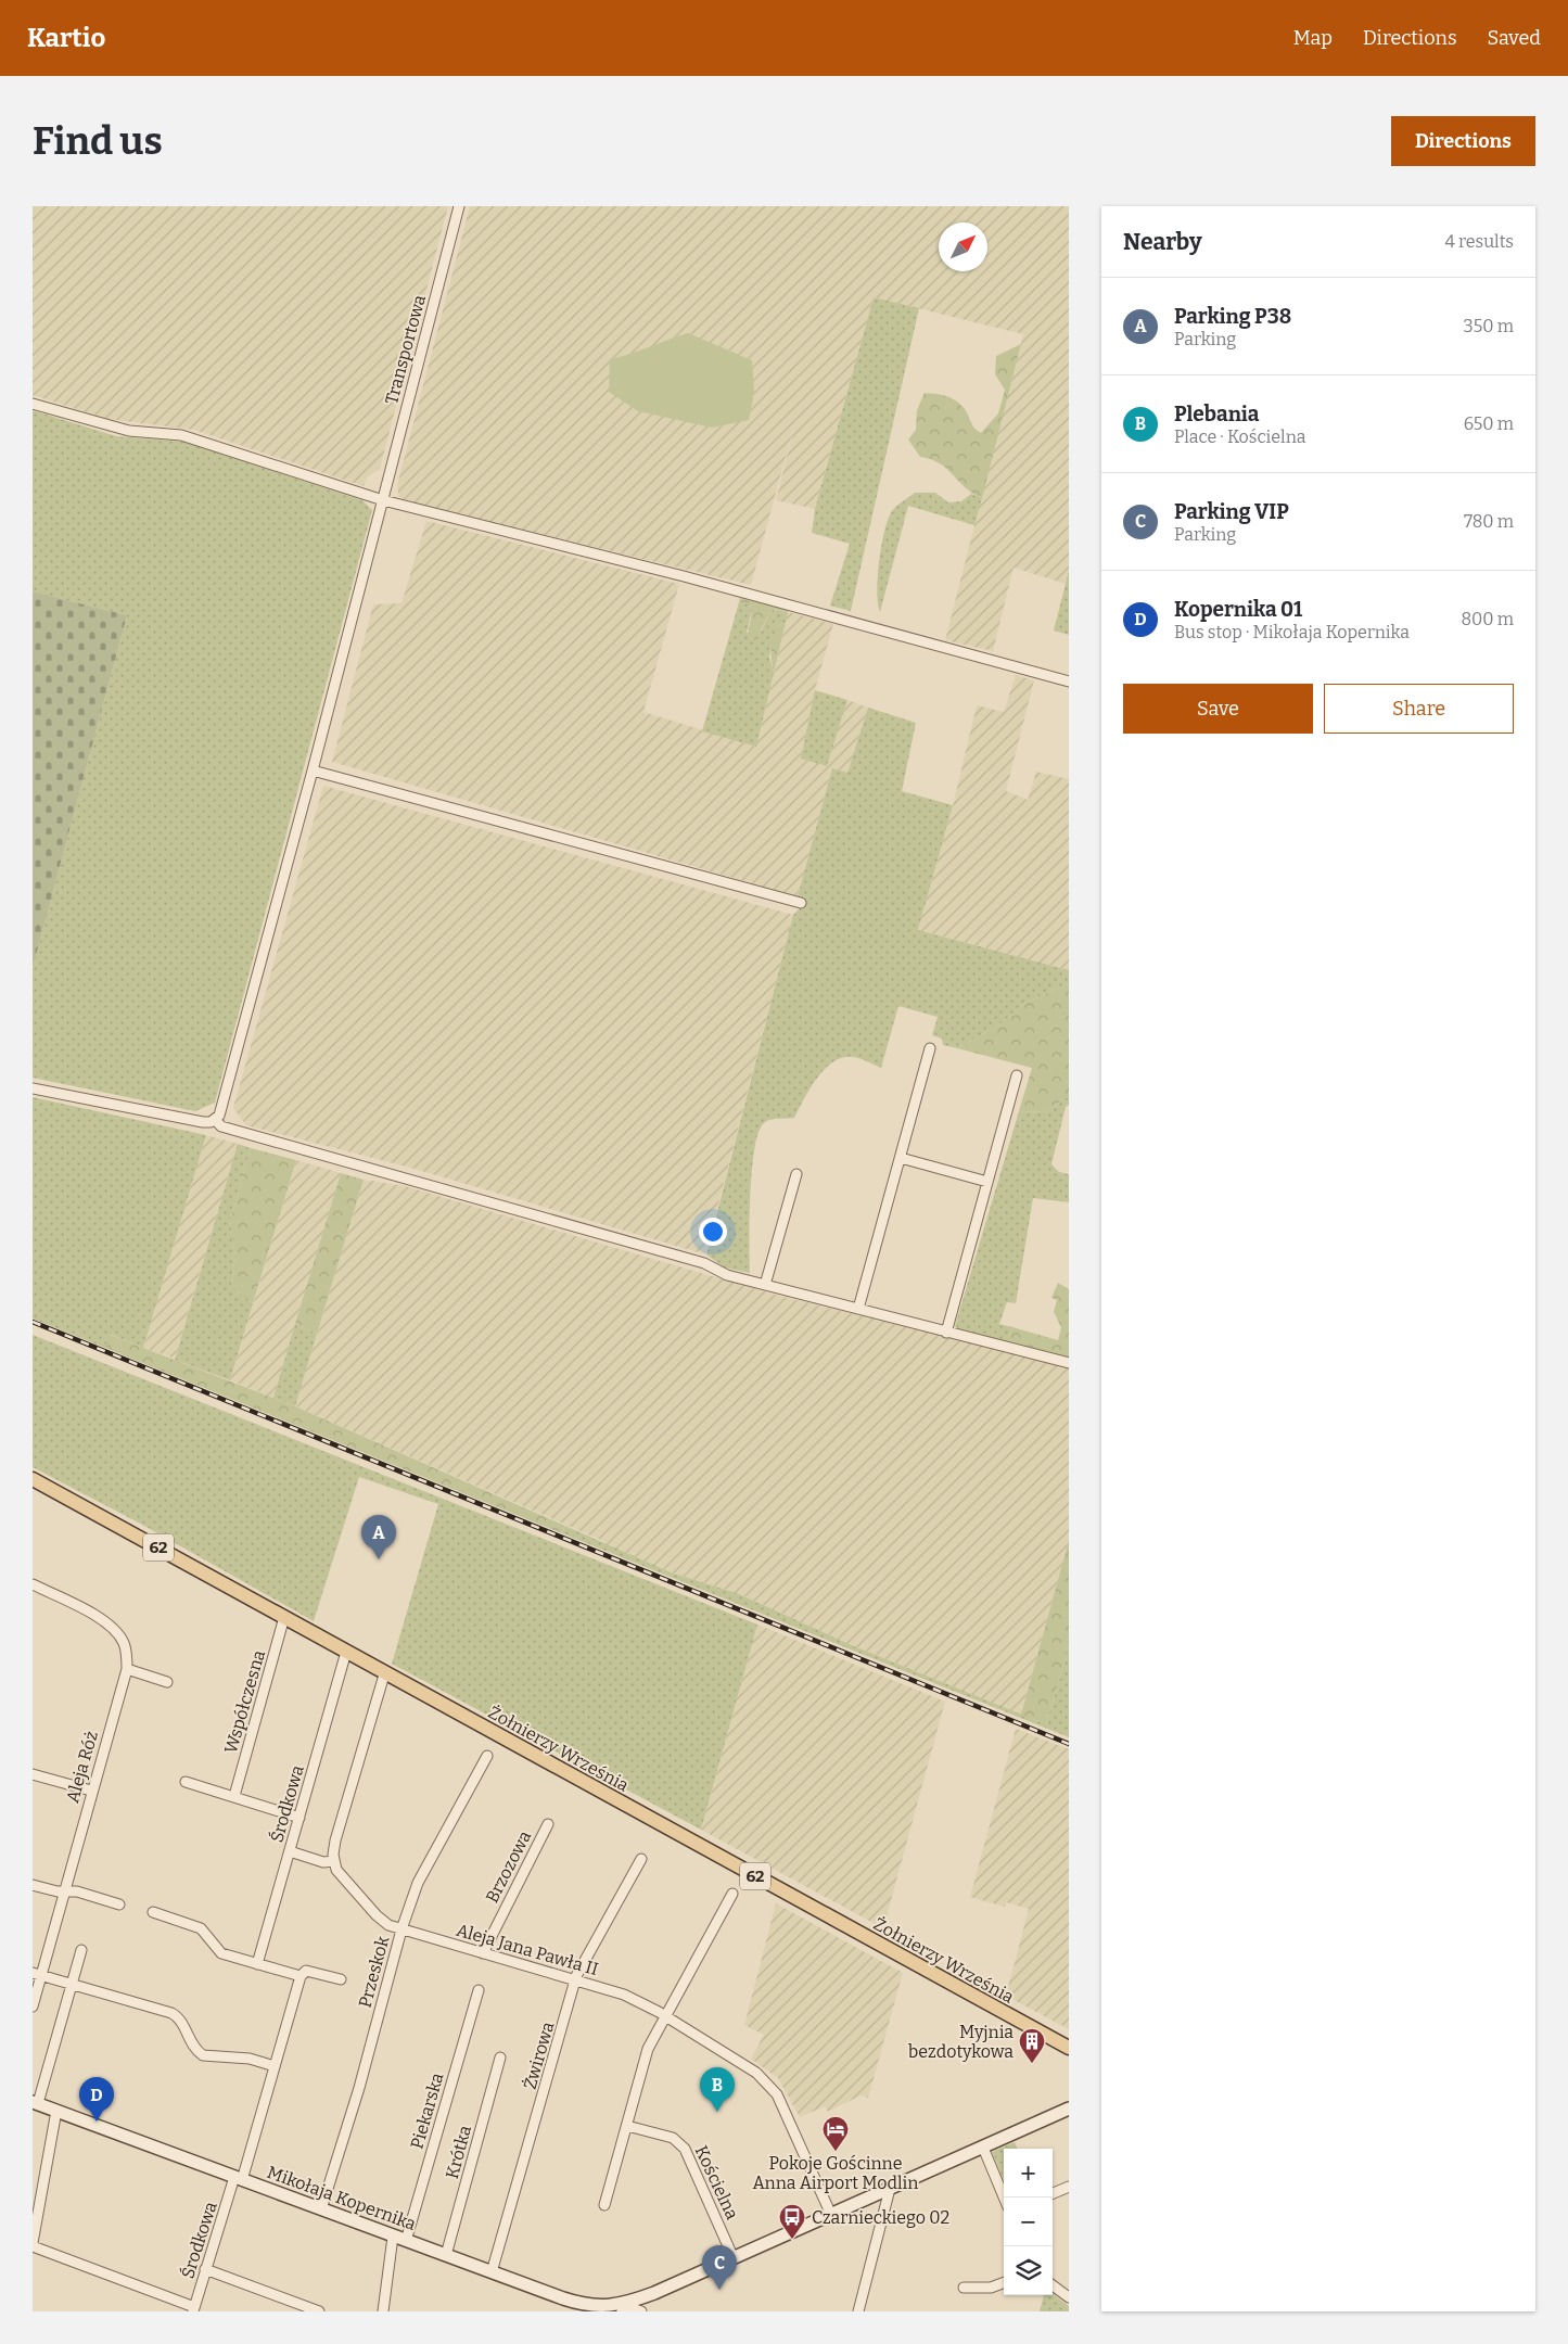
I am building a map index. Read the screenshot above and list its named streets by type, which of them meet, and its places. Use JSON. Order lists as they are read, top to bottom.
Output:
{
  "streets": {
    "main road": ["62", "Żołnierzy Września"],
    "street": [
      "Transportowa",
      "Współczesna",
      "Aleja Róż",
      "Środkowa",
      "Brzozowa",
      "Aleja Jana Pawła II",
      "Przeskok",
      "Żwirowa",
      "Piekarska",
      "Krótka",
      "Kościelna",
      "Mikołaja Kopernika"
    ]
  },
  "crossings": [
    ["Współczesna", "Żołnierzy Września"],
    ["Żołnierzy Września", "Środkowa"],
    ["Środkowa", "Mikołaja Kopernika"],
    ["Brzozowa", "Aleja Jana Pawła II"],
    ["Aleja Jana Pawła II", "Przeskok"],
    ["Aleja Jana Pawła II", "Żwirowa"],
    ["Przeskok", "Mikołaja Kopernika"],
    ["Żwirowa", "Mikołaja Kopernika"],
    ["Piekarska", "Mikołaja Kopernika"],
    ["Krótka", "Mikołaja Kopernika"]
  ],
  "places": {
    "building": ["Myjnia bezdotykowa"],
    "hotel": ["Pokoje Gościnne Anna Airport Modlin"],
    "bus stop": ["Czarnieckiego 02"]
  },
  "north": "top right",
  "page": {
    "header": "Kartio",
    "nav": ["Map", "Directions", "Saved"],
    "buttons": [
      "Directions",
      ["Save", "Share"]
    ],
    "title": "Find us",
    "heading": ["Nearby", "4 results"],
    "list": [
      {
        "mark": "A",
        "name": "Parking P38",
        "note": "Parking",
        "value": "350 m"
      },
      {
        "mark": "B",
        "name": "Plebania",
        "note": "Place · Kościelna",
        "value": "650 m"
      },
      {
        "mark": "C",
        "name": "Parking VIP",
        "note": "Parking",
        "value": "780 m"
      },
      {
        "mark": "D",
        "name": "Kopernika 01",
        "note": "Bus stop · Mikołaja Kopernika",
        "value": "800 m"
      }
    ],
    "pins": [
      "A",
      "B",
      "D",
      "C"
    ],
    "map_buttons": ["+", "−"]
  }
}
